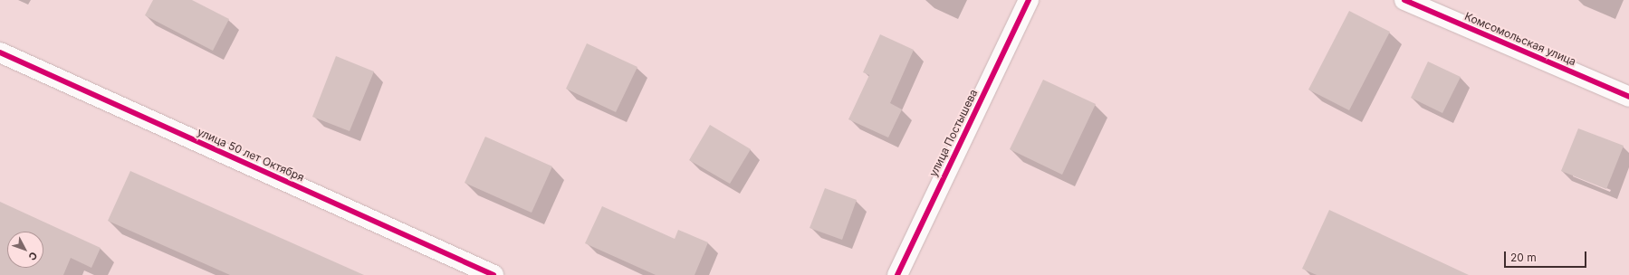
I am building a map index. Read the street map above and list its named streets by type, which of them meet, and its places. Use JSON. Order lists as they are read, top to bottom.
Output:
{
  "streets": {
    "street": ["Комсомольская улица", "улица Постышева", "улица 50 лет Октября"]
  },
  "scale_bar": "20 m",
  "north": "bottom right"
}
